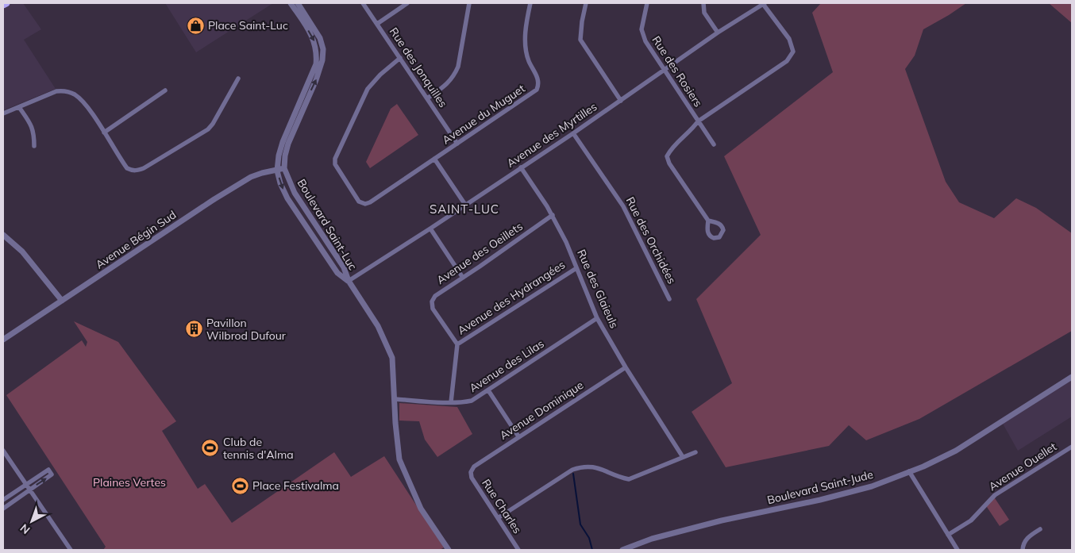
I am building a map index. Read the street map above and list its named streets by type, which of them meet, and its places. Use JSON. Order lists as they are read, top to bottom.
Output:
{
  "streets": {
    "street": [
      "Rue des Jonquilles",
      "Rue des Rosiers",
      "Avenue du Muguet",
      "Avenue des Myrtilles",
      "Boulevard Saint-Luc",
      "Avenue Bégin Sud",
      "Rue des Orchidées",
      "Avenue des Oeillets",
      "Rue des Glaieuls",
      "Avenue des Hydrangées",
      "Avenue des Lilas",
      "Avenue Dominique",
      "Avenue Ouellet",
      "Boulevard Saint-Jude",
      "Rue Charles"
    ]
  },
  "crossings": [
    ["Rue des Jonquilles", "Avenue du Muguet"],
    ["Rue des Rosiers", "Avenue des Myrtilles"],
    ["Avenue des Myrtilles", "Boulevard Saint-Luc"],
    ["Avenue des Myrtilles", "Rue des Orchidées"],
    ["Avenue des Myrtilles", "Rue des Glaieuls"],
    ["Boulevard Saint-Luc", "Avenue Bégin Sud"],
    ["Boulevard Saint-Luc", "Avenue des Lilas"],
    ["Avenue des Oeillets", "Rue des Glaieuls"],
    ["Avenue des Oeillets", "Avenue des Hydrangées"],
    ["Rue des Glaieuls", "Avenue des Hydrangées"],
    ["Rue des Glaieuls", "Avenue des Lilas"],
    ["Rue des Glaieuls", "Avenue Dominique"],
    ["Avenue Dominique", "Rue Charles"]
  ],
  "districts": ["SAINT-LUC"],
  "parks": ["Plaines Vertes"],
  "places": {
    "shop": ["Place Saint-Luc"],
    "building": ["Pavillon Wilbrod Dufour"],
    "sports": ["Club de tennis d'Alma", "Place Festivalma"]
  },
  "north": "bottom left"
}
